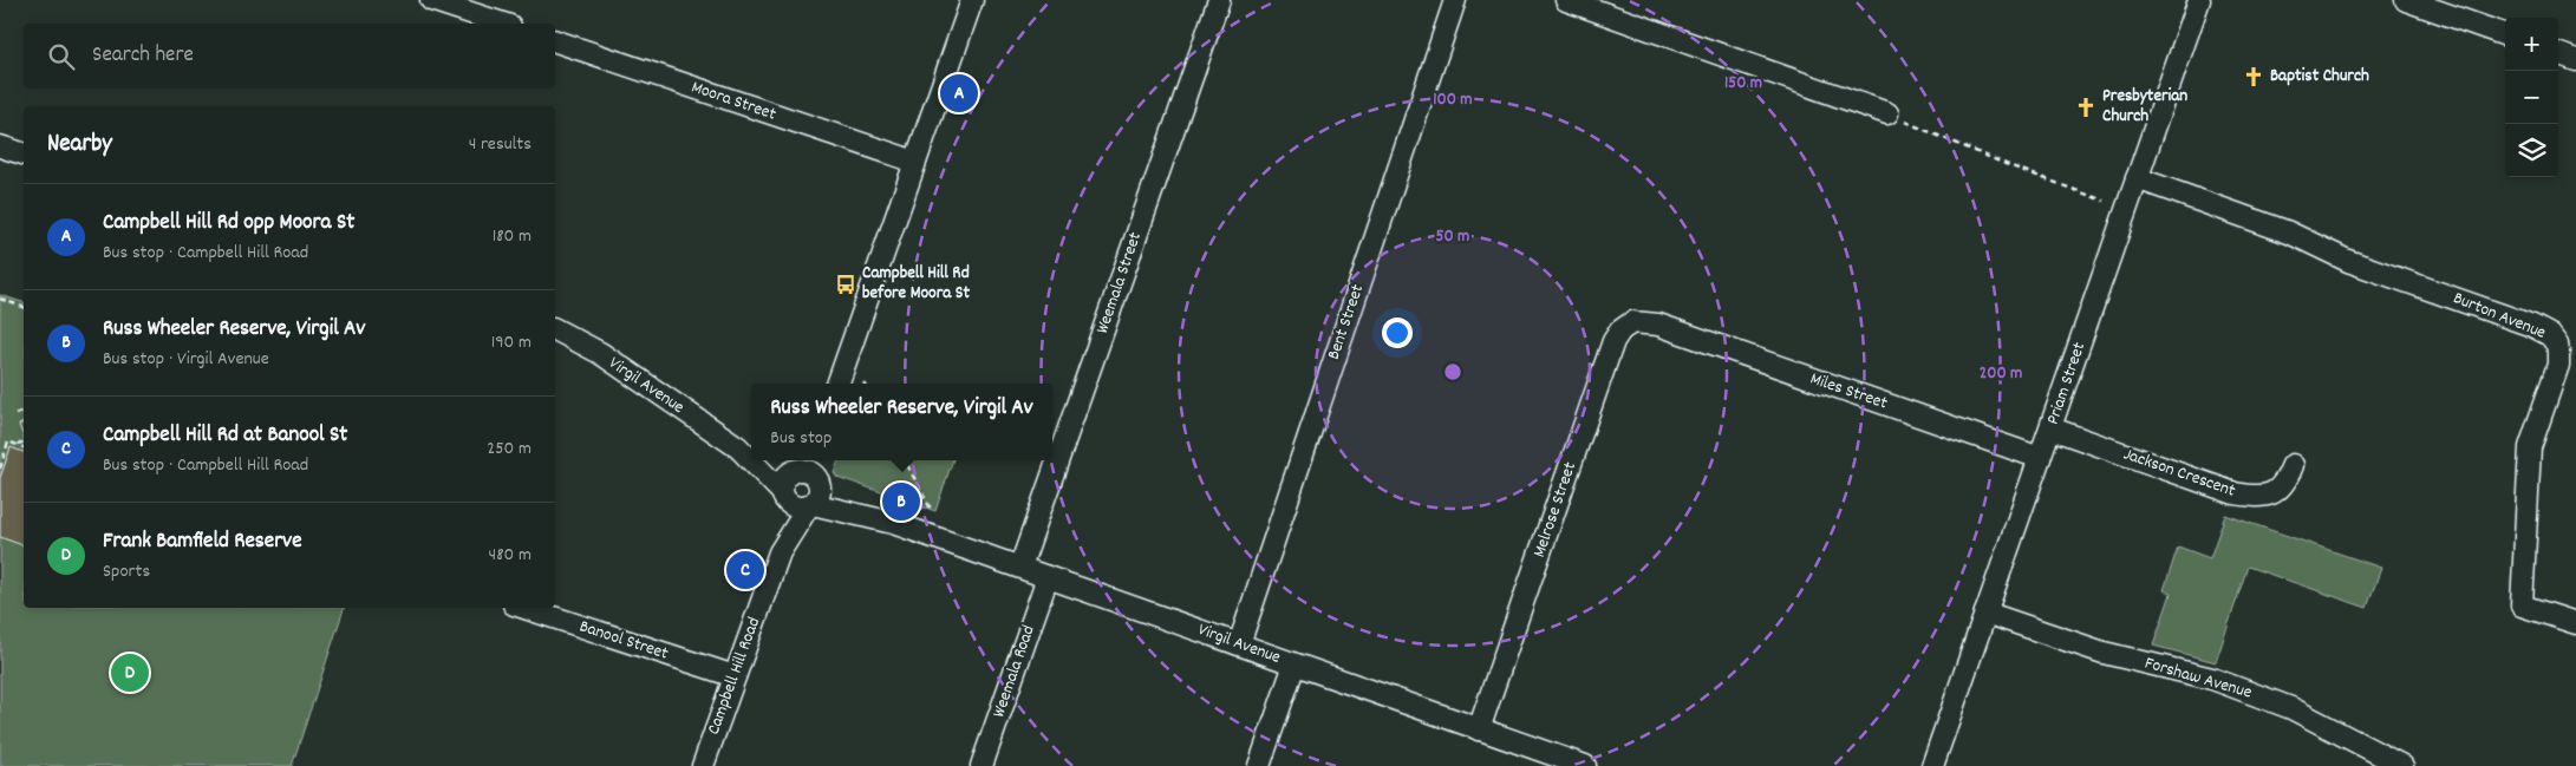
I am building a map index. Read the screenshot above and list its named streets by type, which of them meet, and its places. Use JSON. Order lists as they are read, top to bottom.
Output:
{
  "streets": {
    "street": [
      "Moora Street",
      "Weemala Street",
      "Burton Avenue",
      "Bent Street",
      "Priam Street",
      "Virgil Avenue",
      "Miles Street",
      "Jackson Crescent",
      "Melrose Street",
      "Banool Street",
      "Weemala Road",
      "Campbell Hill Road",
      "Forshaw Avenue"
    ]
  },
  "crossings": [
    ["Weemala Street", "Virgil Avenue"],
    ["Burton Avenue", "Priam Street"],
    ["Bent Street", "Virgil Avenue"],
    ["Priam Street", "Miles Street"],
    ["Priam Street", "Jackson Crescent"],
    ["Priam Street", "Forshaw Avenue"],
    ["Virgil Avenue", "Melrose Street"],
    ["Virgil Avenue", "Weemala Road"],
    ["Virgil Avenue", "Campbell Hill Road"],
    ["Miles Street", "Melrose Street"],
    ["Banool Street", "Campbell Hill Road"]
  ],
  "places": {
    "church": ["Baptist Church", "Presbyterian Church"],
    "bus stop": ["Campbell Hill Rd before Moora St"]
  },
  "page": {
    "map_buttons": ["+", "−"],
    "search": "Search here",
    "pins": [
      "A",
      "B",
      "C",
      "D"
    ],
    "heading": ["Nearby", "4 results"],
    "list": [
      {
        "mark": "A",
        "name": "Campbell Hill Rd opp Moora St",
        "note": "Bus stop · Campbell Hill Road",
        "value": "180 m"
      },
      {
        "mark": "B",
        "name": "Russ Wheeler Reserve, Virgil Av",
        "note": "Bus stop · Virgil Avenue",
        "value": "190 m"
      },
      {
        "mark": "C",
        "name": "Campbell Hill Rd at Banool St",
        "note": "Bus stop · Campbell Hill Road",
        "value": "250 m"
      },
      {
        "mark": "D",
        "name": "Frank Bamfield Reserve",
        "note": "Sports",
        "value": "480 m"
      }
    ],
    "popup": ["Russ Wheeler Reserve, Virgil Av", "Bus stop"]
  },
  "rings": [
    "150 m",
    "100 m",
    "50 m",
    "200 m"
  ]
}
